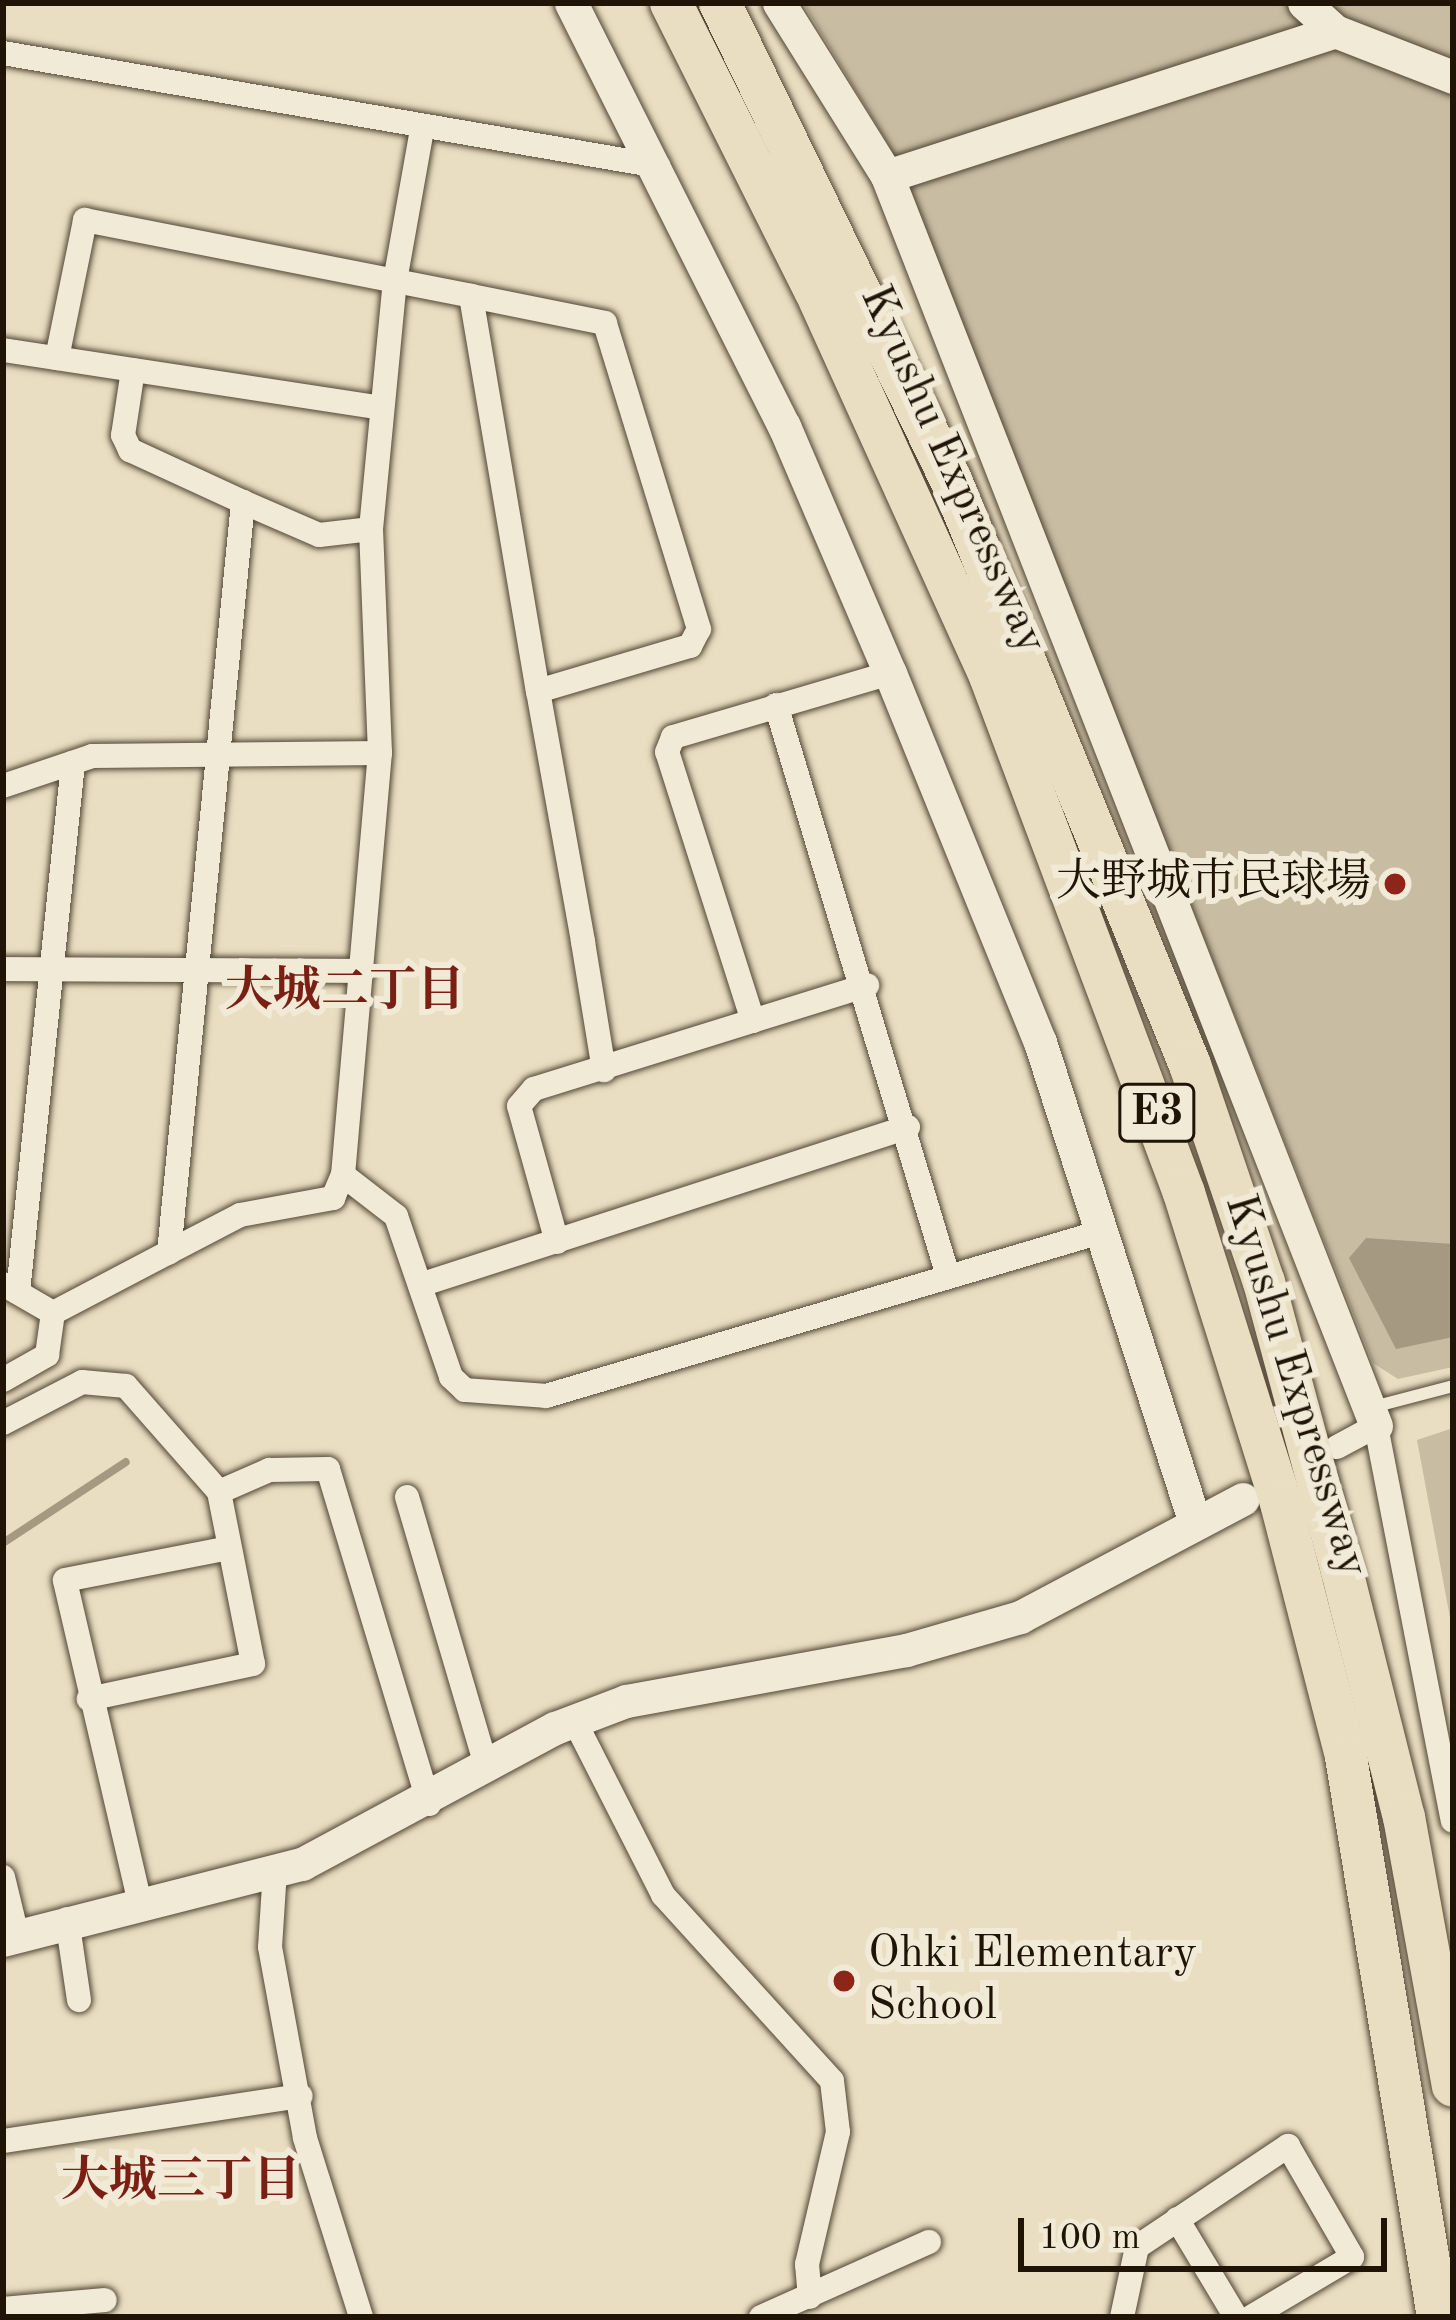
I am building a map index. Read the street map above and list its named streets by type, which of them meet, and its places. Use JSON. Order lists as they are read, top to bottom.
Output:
{
  "streets": {
    "highway": ["Kyushu Expressway", "E3"]
  },
  "districts": ["大城二丁目", "大城三丁目"],
  "places": ["大野城市民球場", "Ohki Elementary School"],
  "scale_bar": "100 m"
}
